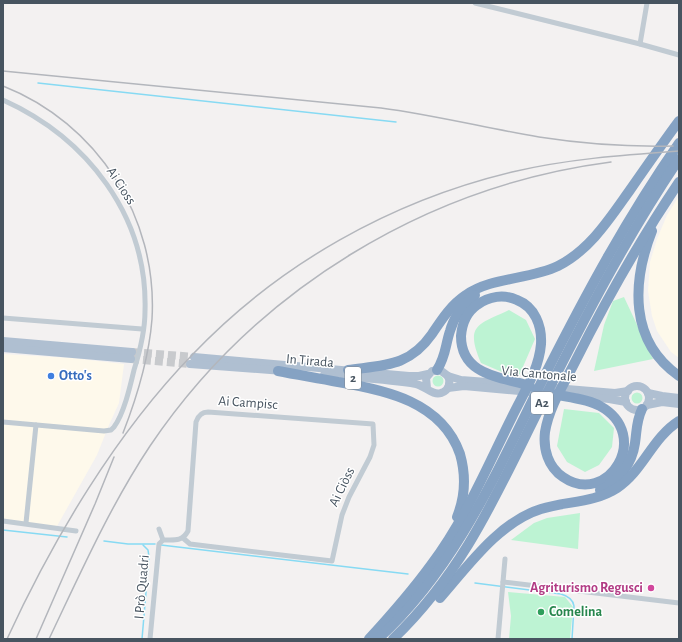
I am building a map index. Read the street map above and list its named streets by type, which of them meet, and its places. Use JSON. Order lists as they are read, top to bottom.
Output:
{
  "streets": {
    "highway": ["A2"],
    "main road": ["In Tirada", "Via Cantonale", "2"],
    "street": [
      "Ai Cioss",
      "Ai Campisc",
      "Ai Ciòss",
      "I Prò Quadri"
    ]
  },
  "crossings": [
    ["In Tirada", "Via Cantonale"],
    ["In Tirada", "2"],
    ["In Tirada", "A2"],
    ["Via Cantonale", "2"],
    ["Via Cantonale", "A2"],
    ["Ai Campisc", "Ai Ciòss"]
  ],
  "places": ["Otto's", "Agriturismo Regusci", "Comelina"]
}
